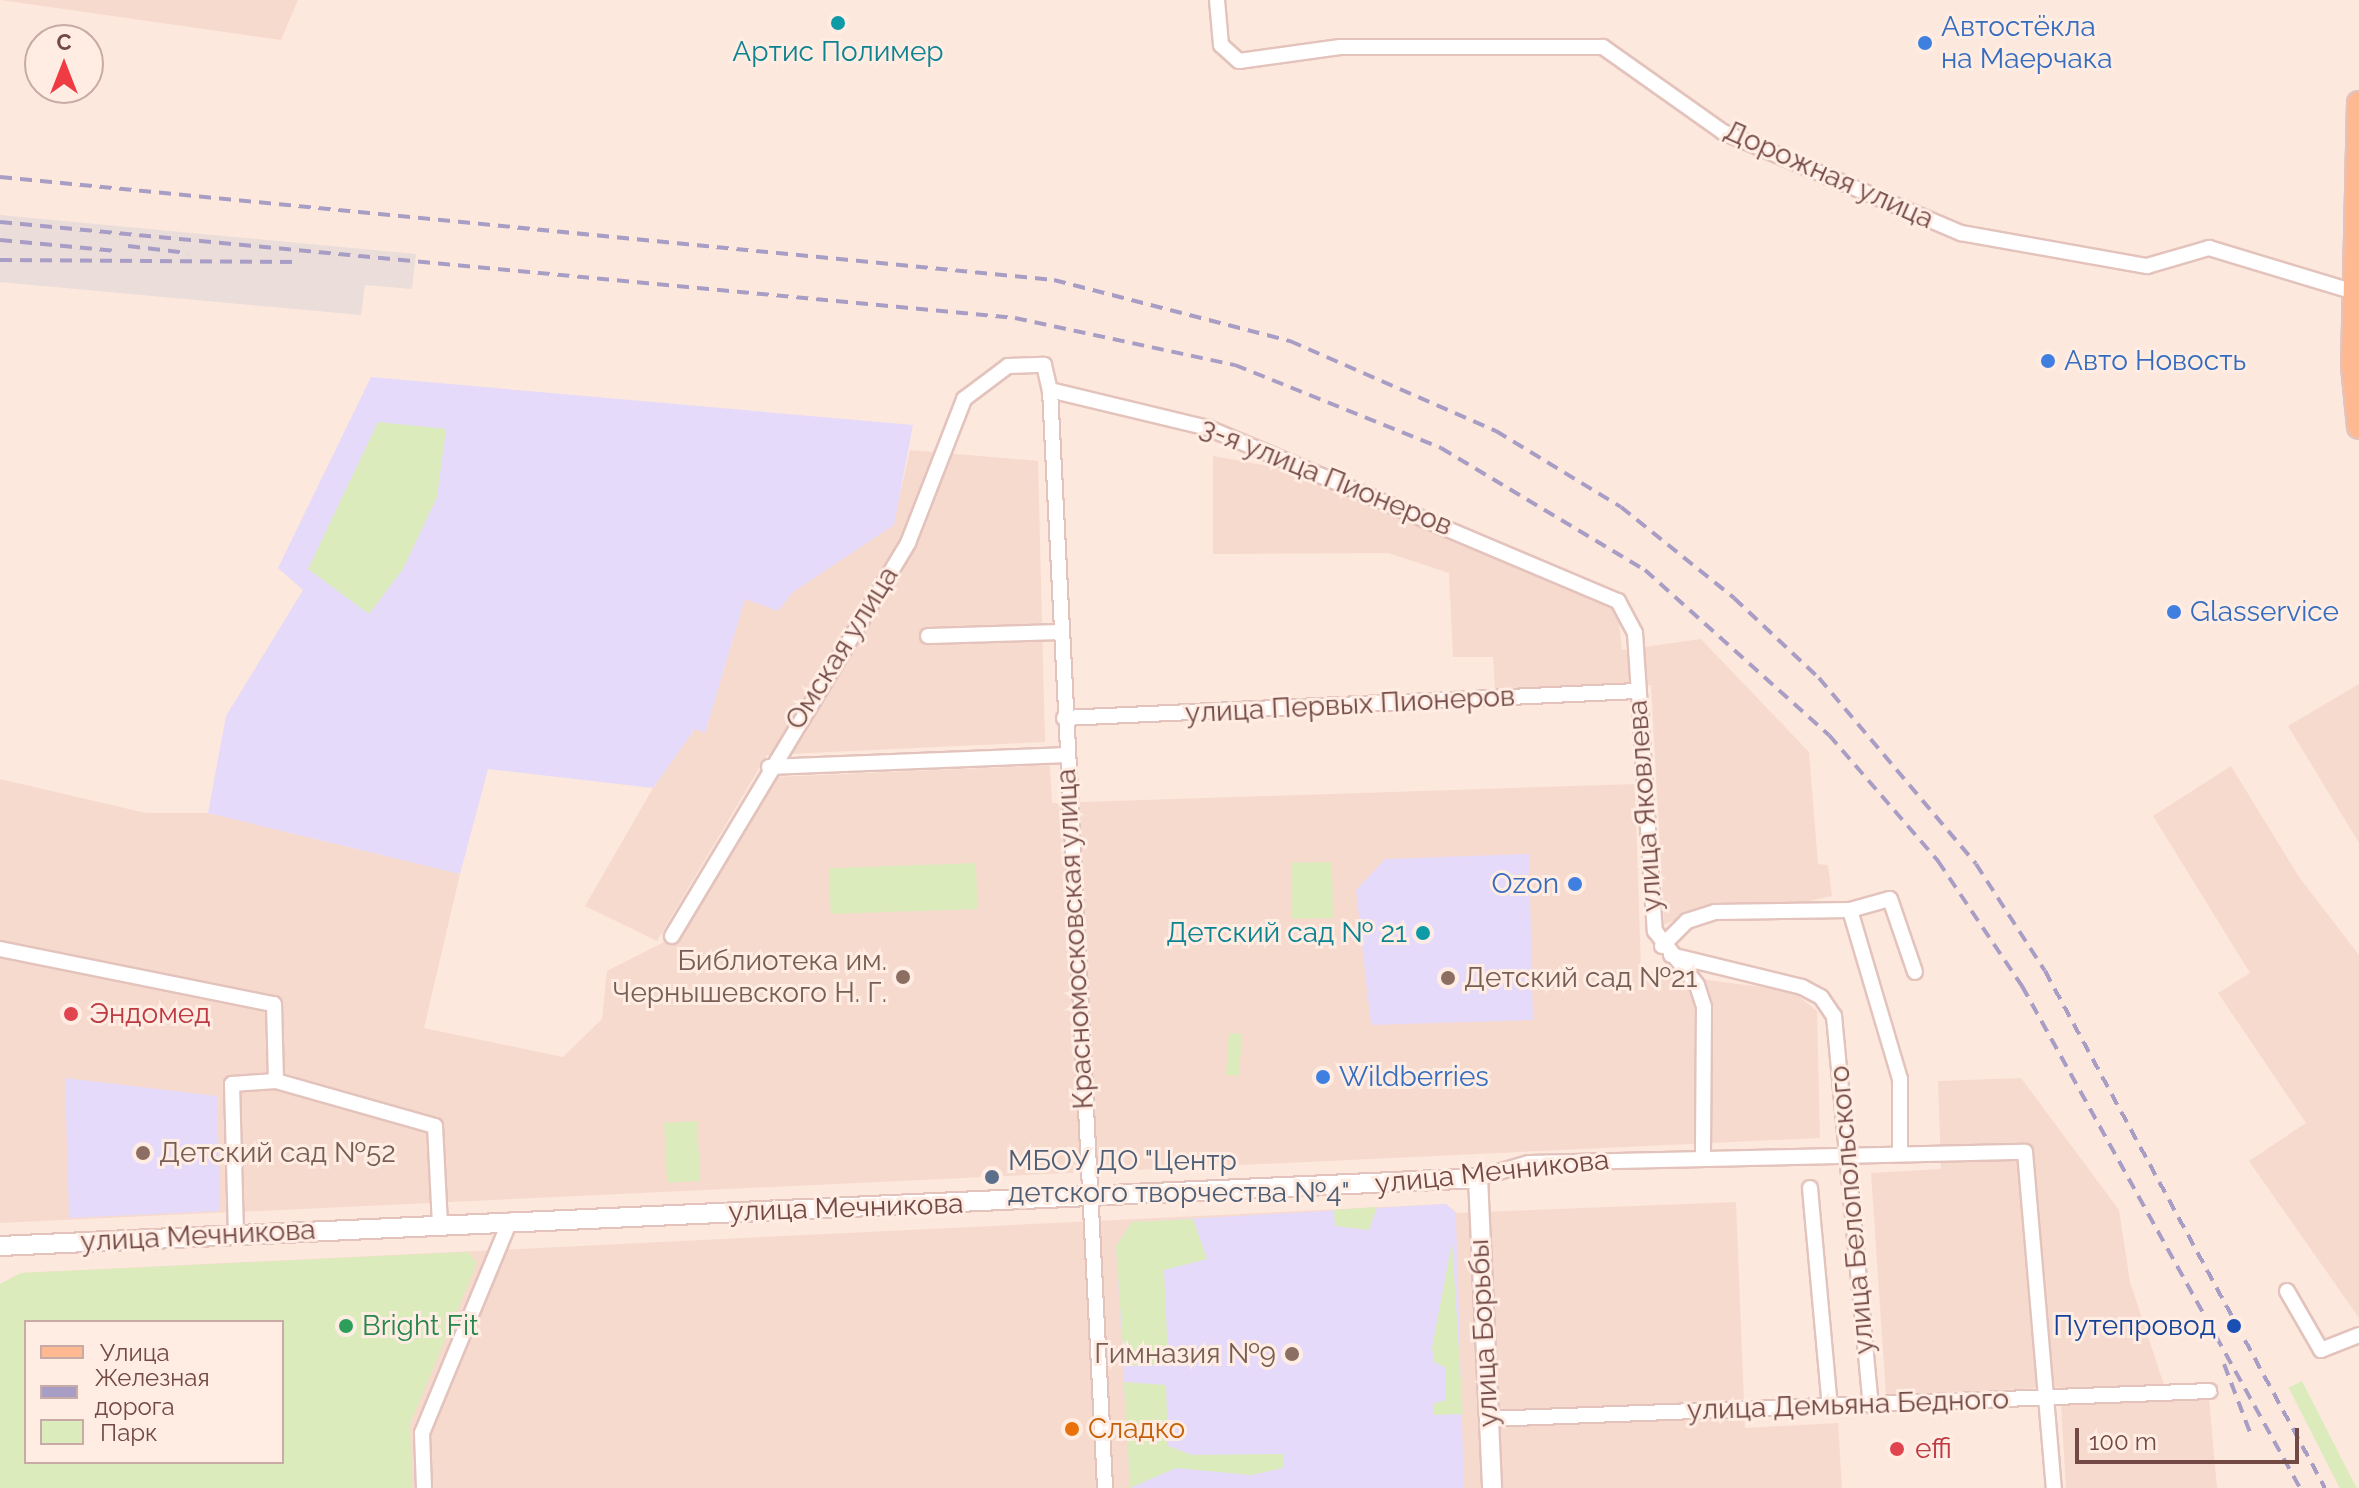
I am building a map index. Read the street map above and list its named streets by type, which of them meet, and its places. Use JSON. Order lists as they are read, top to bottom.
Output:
{
  "streets": {
    "street": [
      "Дорожная улица",
      "3-я улица Пионеров",
      "Омская улица",
      "улица Первых Пионеров",
      "улица Яковлева",
      "Красномосковская улица",
      "улица Мечникова",
      "улица Белопольского",
      "улица Борьбы",
      "улица Демьяна Бедного"
    ]
  },
  "crossings": [
    ["3-я улица Пионеров", "Омская улица"],
    ["3-я улица Пионеров", "улица Яковлева"],
    ["3-я улица Пионеров", "Красномосковская улица"],
    ["Омская улица", "Красномосковская улица"],
    ["улица Первых Пионеров", "улица Яковлева"],
    ["улица Первых Пионеров", "Красномосковская улица"],
    ["улица Яковлева", "улица Мечникова"],
    ["улица Яковлева", "улица Белопольского"],
    ["Красномосковская улица", "улица Мечникова"],
    ["улица Мечникова", "улица Белопольского"],
    ["улица Мечникова", "улица Борьбы"],
    ["улица Мечникова", "улица Демьяна Бедного"],
    ["улица Белопольского", "улица Демьяна Бедного"],
    ["улица Борьбы", "улица Демьяна Бедного"]
  ],
  "places": [
    "Артис Полимер",
    "Автостёкла на Маерчака",
    "Авто Новость",
    "Glasservice",
    "Ozon",
    "Детский сад № 21",
    "Библиотека им. Чернышевского Н. Г.",
    "Детский сад №21",
    "Эндомед",
    "Wildberries",
    "Детский сад №52",
    "МБОУ ДО \"Центр детского творчества №4\"",
    "Bright Fit",
    "Путепровод",
    "Гимназия №9",
    "Сладко",
    "effi"
  ],
  "legend": ["Улица", "Железная дорога", "Парк"],
  "scale_bar": "100 m",
  "north": "top"
}
